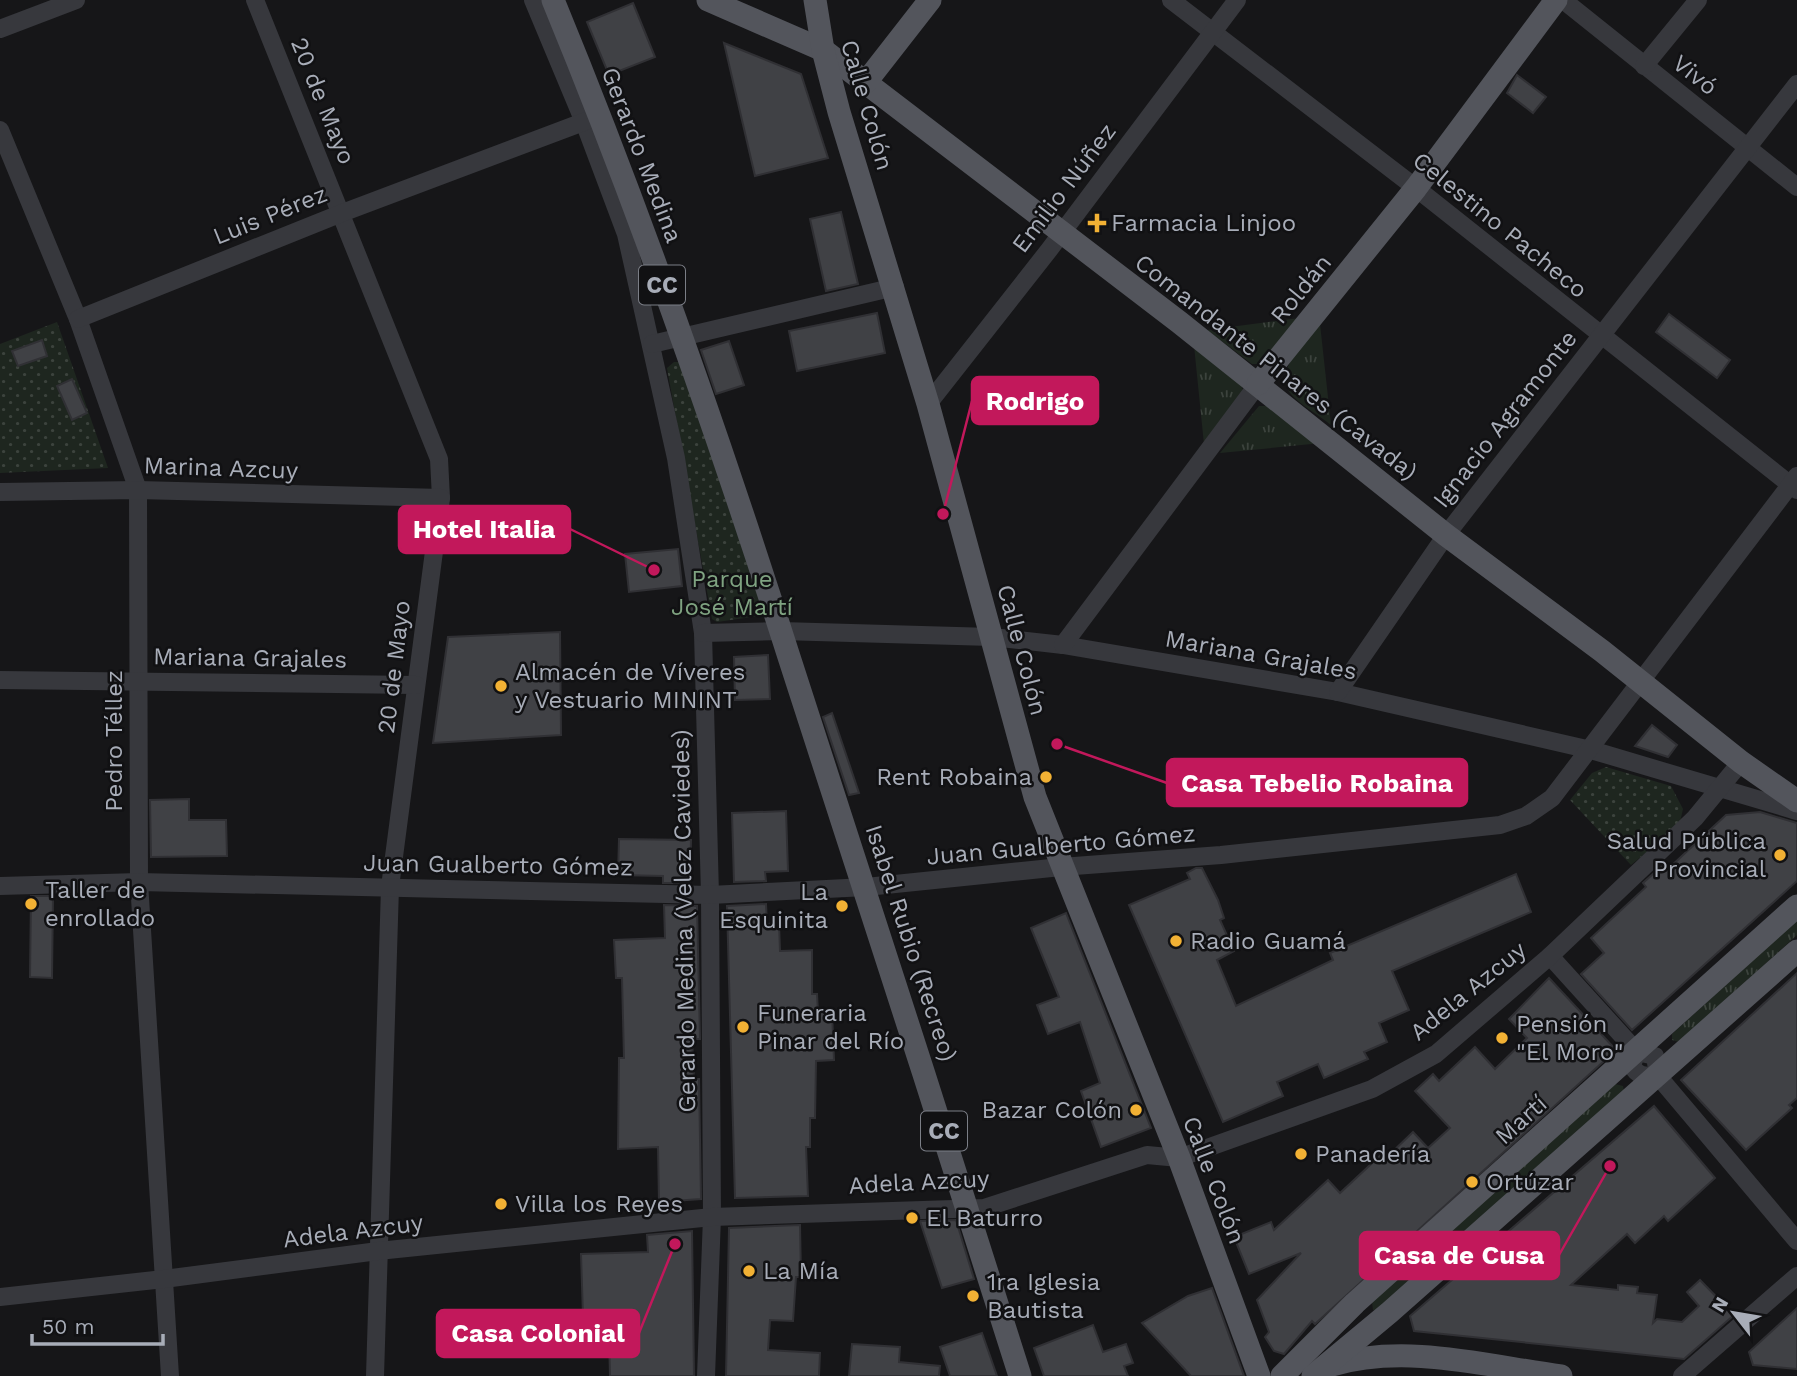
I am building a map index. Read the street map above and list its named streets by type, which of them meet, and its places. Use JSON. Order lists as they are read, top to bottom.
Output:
{
  "streets": {
    "main road": [
      "Calle Colón",
      "Gerardo Medina",
      "CC",
      "Roldán",
      "Comandante Pinares (Cavada)",
      "Isabel Rubio (Recreo)",
      "Martí"
    ],
    "street": [
      "Vivó",
      "20 de Mayo",
      "Emilio Núñez",
      "Luis Pérez",
      "Celestino Pacheco",
      "Ignacio Agramonte",
      "Marina Azcuy",
      "Mariana Grajales",
      "Pedro Téllez",
      "Juan Gualberto Gómez",
      "Gerardo Medina (Velez Caviedes)",
      "Adela Azcuy"
    ]
  },
  "crossings": [
    ["Vivó", "Ignacio Agramonte"],
    ["20 de Mayo", "Luis Pérez"],
    ["20 de Mayo", "Marina Azcuy"],
    ["20 de Mayo", "Mariana Grajales"],
    ["20 de Mayo", "Juan Gualberto Gómez"],
    ["20 de Mayo", "Adela Azcuy"],
    ["Calle Colón", "Emilio Núñez"],
    ["Calle Colón", "Comandante Pinares (Cavada)"],
    ["Calle Colón", "Mariana Grajales"],
    ["Calle Colón", "Juan Gualberto Gómez"],
    ["Calle Colón", "Adela Azcuy"],
    ["Gerardo Medina", "Luis Pérez"],
    ["Gerardo Medina", "Gerardo Medina (Velez Caviedes)"],
    ["Gerardo Medina", "Isabel Rubio (Recreo)"],
    ["Emilio Núñez", "Celestino Pacheco"],
    ["Emilio Núñez", "Comandante Pinares (Cavada)"],
    ["Luis Pérez", "Pedro Téllez"],
    ["Celestino Pacheco", "Roldán"],
    ["Celestino Pacheco", "Ignacio Agramonte"],
    ["Celestino Pacheco", "Juan Gualberto Gómez"],
    ["Roldán", "Comandante Pinares (Cavada)"],
    ["Roldán", "Mariana Grajales"],
    ["Comandante Pinares (Cavada)", "Ignacio Agramonte"],
    ["Comandante Pinares (Cavada)", "Juan Gualberto Gómez"],
    ["Comandante Pinares (Cavada)", "Adela Azcuy"],
    ["Ignacio Agramonte", "Mariana Grajales"],
    ["Marina Azcuy", "Pedro Téllez"],
    ["Mariana Grajales", "Pedro Téllez"],
    ["Mariana Grajales", "Juan Gualberto Gómez"],
    ["Mariana Grajales", "Gerardo Medina (Velez Caviedes)"],
    ["Mariana Grajales", "Isabel Rubio (Recreo)"],
    ["Mariana Grajales", "Adela Azcuy"],
    ["Pedro Téllez", "Juan Gualberto Gómez"],
    ["Pedro Téllez", "Adela Azcuy"],
    ["Juan Gualberto Gómez", "Gerardo Medina (Velez Caviedes)"],
    ["Juan Gualberto Gómez", "Isabel Rubio (Recreo)"],
    ["Gerardo Medina (Velez Caviedes)", "Adela Azcuy"],
    ["Isabel Rubio (Recreo)", "Adela Azcuy"]
  ],
  "parks": ["Parque José Martí"],
  "places": {
    "health": ["Farmacia Linjoo"],
    "other": [
      "Rodrigo",
      "Hotel Italia",
      "Almacén de Víveres y Vestuario MININT",
      "Casa Tebelio Robaina",
      "Rent Robaina",
      "Salud Pública Provincial",
      "Taller de enrollado",
      "La Esquinita",
      "Radio Guamá",
      "Funeraria Pinar del Río",
      "Pensión \"El Moro\"",
      "Bazar Colón",
      "Panadería",
      "Casa de Cusa",
      "Ortúzar",
      "Villa los Reyes",
      "El Baturro",
      "Casa Colonial",
      "La Mía",
      "1ra Iglesia Bautista"
    ]
  },
  "scale_bar": "50 m",
  "north": "top left"
}
